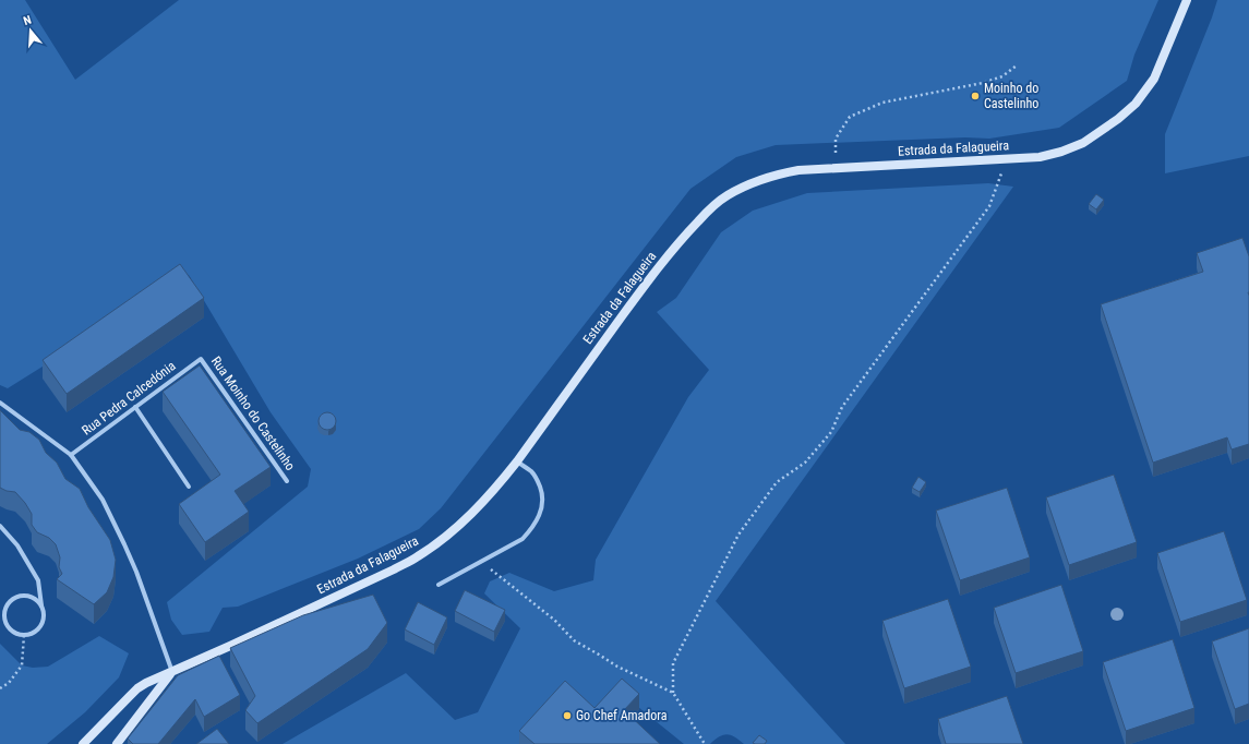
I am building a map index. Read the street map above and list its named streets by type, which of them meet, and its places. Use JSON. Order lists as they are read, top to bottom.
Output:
{
  "streets": {
    "street": ["Estrada da Falagueira", "Rua Pedra Calcedónia", "Rua Moinho do Castelinho"]
  },
  "crossings": [
    ["Rua Pedra Calcedónia", "Rua Moinho do Castelinho"]
  ],
  "places": ["Moinho do Castelinho", "Go Chef Amadora"],
  "north": "top"
}
